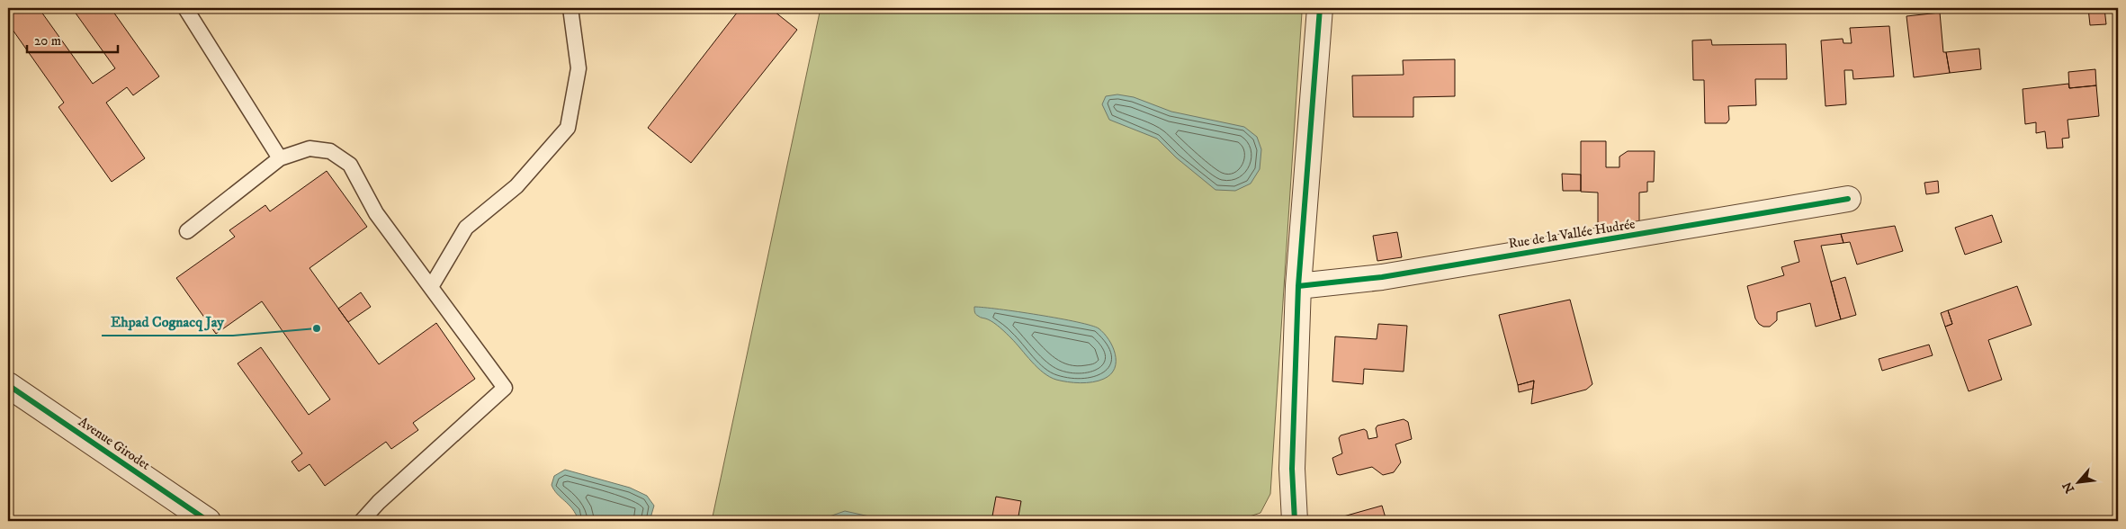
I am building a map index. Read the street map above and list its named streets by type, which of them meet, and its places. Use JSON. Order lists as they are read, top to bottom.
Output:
{
  "streets": {
    "street": ["Rue de la Vallée Hudrée", "Avenue Girodet"]
  },
  "places": ["Ehpad Cognacq Jay"],
  "scale_bar": "20 m",
  "north": "bottom left"
}
